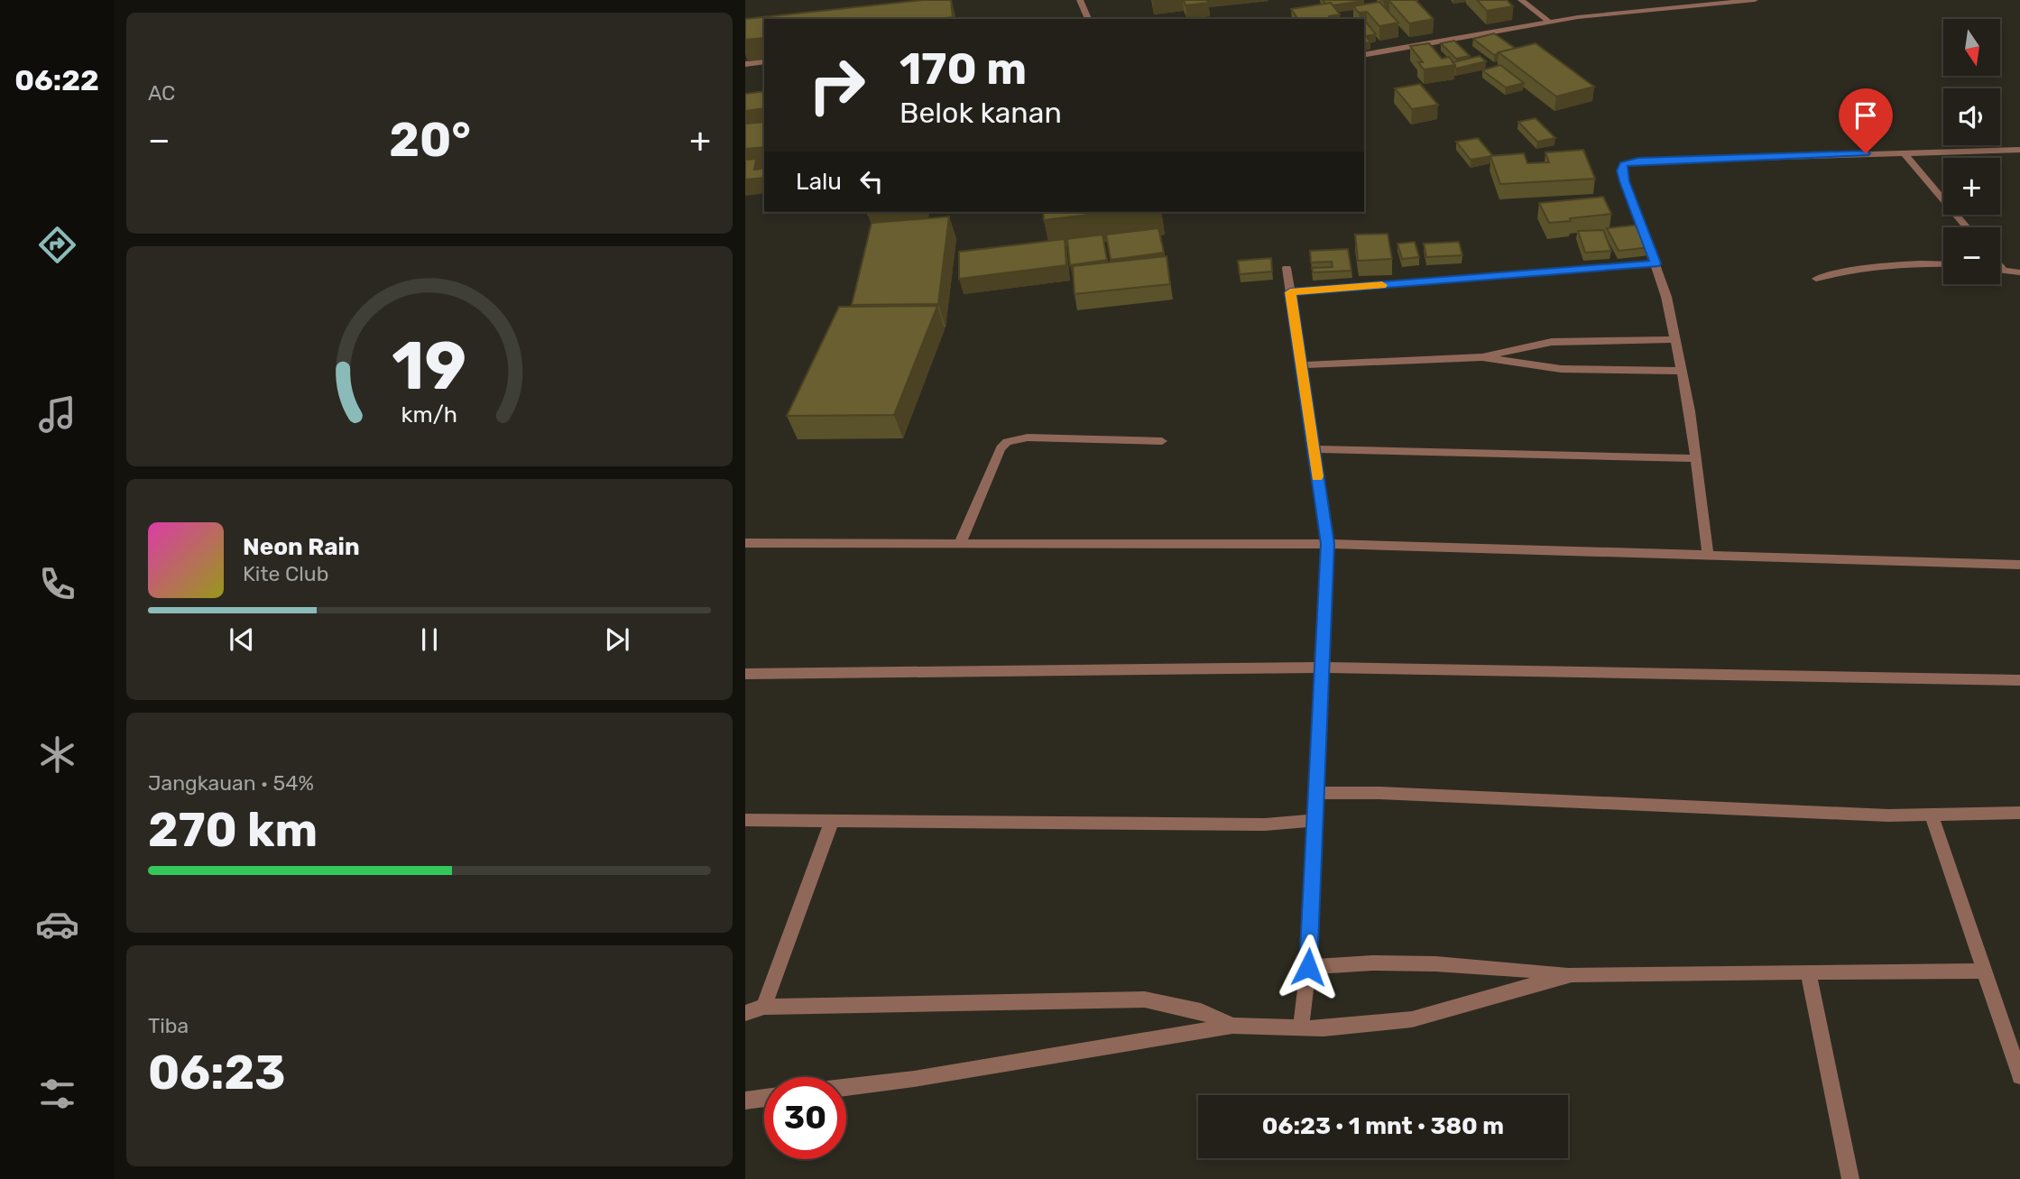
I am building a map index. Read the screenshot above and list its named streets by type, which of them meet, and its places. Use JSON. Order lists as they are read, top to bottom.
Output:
{
  "north": "bottom",
  "page": {
    "tabs": "06:22",
    "tile": [
      "AC",
      ["Jangkauan · 54%", "270 km"],
      ["Tiba", "06:23"]
    ],
    "map_buttons": ["+", "−"],
    "turn": ["170 m", "Belok kanan"],
    "heat": ["−", "20°", "+"],
    "then": "Lalu",
    "song": ["Neon Rain", "Kite Club"],
    "limit": "30",
    "trip": "06:23 · 1 mnt · 380 m",
    "gauge": ["19", "km/h"]
  }
}
